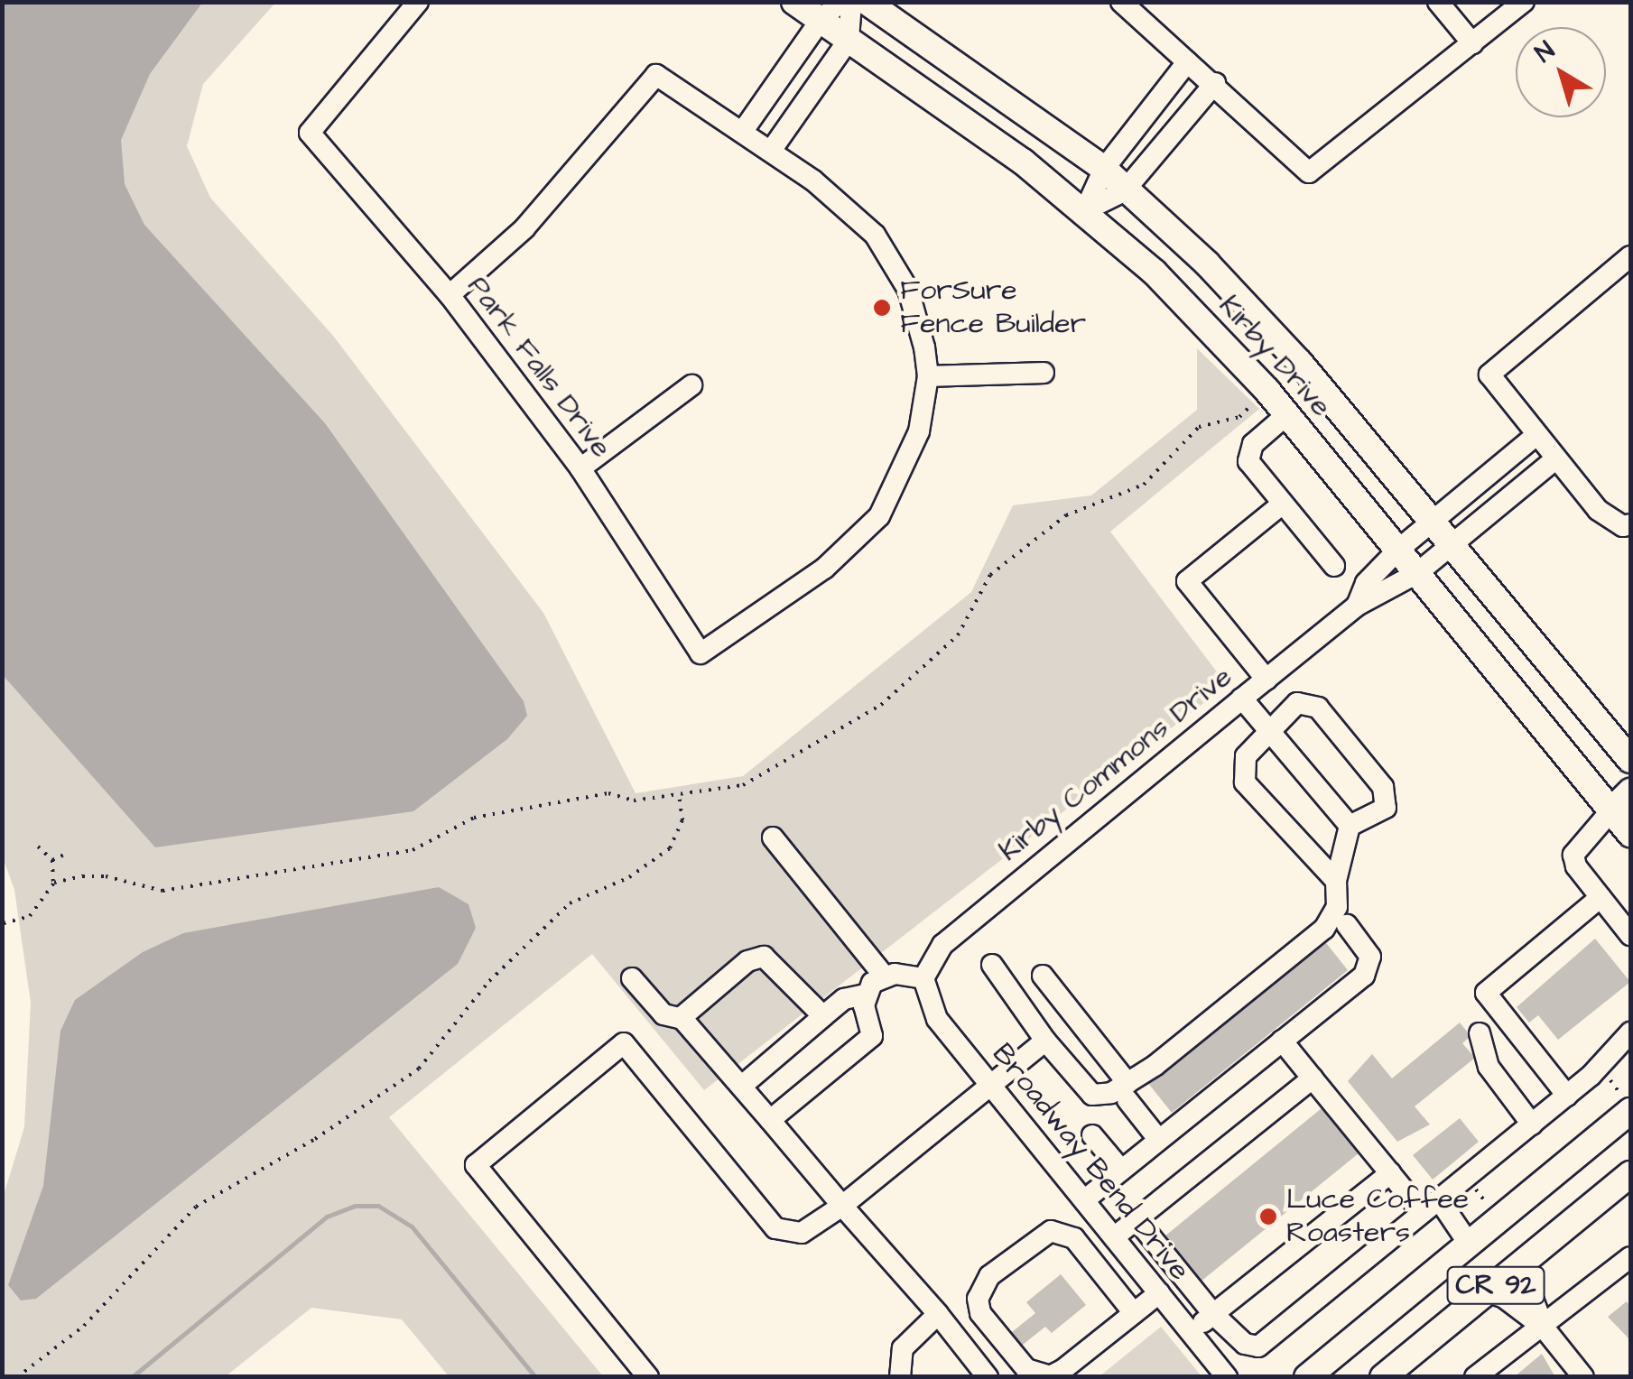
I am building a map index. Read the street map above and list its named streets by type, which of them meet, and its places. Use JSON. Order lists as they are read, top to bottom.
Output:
{
  "streets": {
    "main road": ["Kirby Drive", "CR 92"],
    "street": ["Park Falls Drive", "Kirby Commons Drive", "Broadway Bend Drive"]
  },
  "crossings": [
    ["Kirby Drive", "Kirby Commons Drive"],
    ["Kirby Commons Drive", "Broadway Bend Drive"]
  ],
  "places": ["ForSure Fence Builder", "Luce Coffee Roasters"],
  "north": "top left"
}
